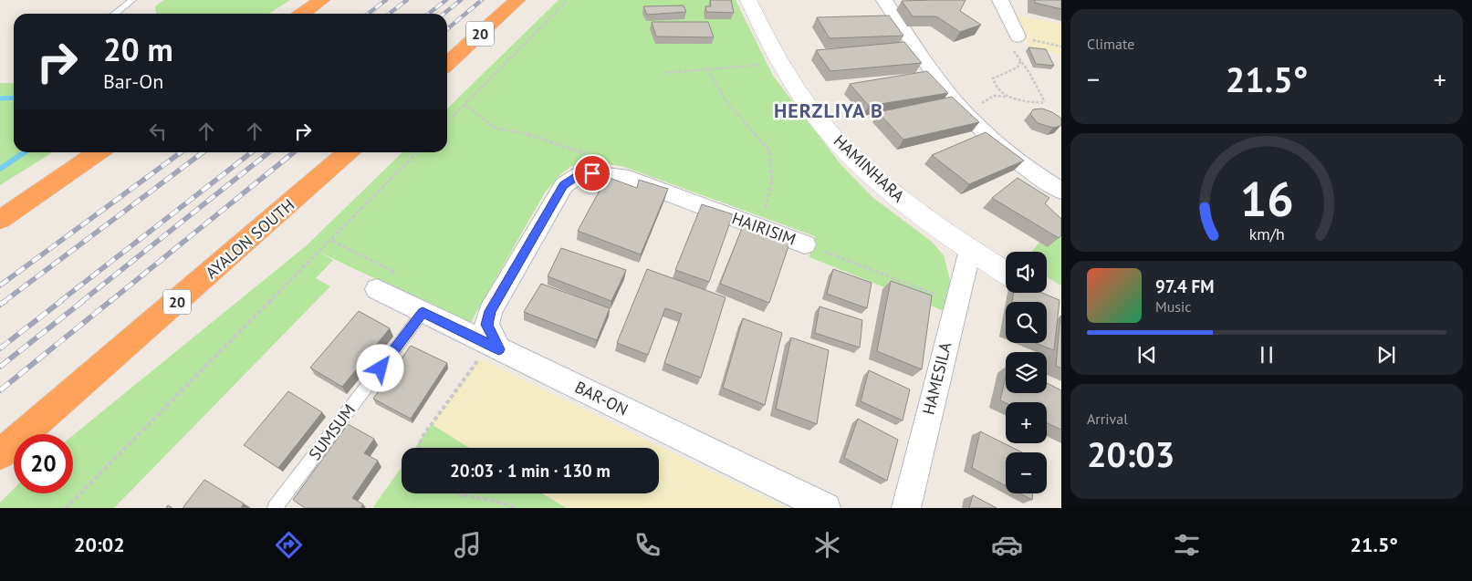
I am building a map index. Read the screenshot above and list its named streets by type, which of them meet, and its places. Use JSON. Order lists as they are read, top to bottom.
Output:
{
  "streets": {
    "highway": ["20", "AYALON SOUTH"],
    "street": [
      "HAMINHARA",
      "HAIRISIM",
      "HAMESILA",
      "BAR-ON"
    ],
    "lane": ["SUMSUM"]
  },
  "crossings": [
    ["HAMINHARA", "HAMESILA"],
    ["BAR-ON", "SUMSUM"]
  ],
  "districts": ["HERZLIYA B"],
  "page": {
    "tile": [
      "Climate",
      ["Arrival", "20:03"]
    ],
    "turn": ["20 m", "Bar-On"],
    "heat": ["−", "21.5°", "+"],
    "map_buttons": ["+", "−"],
    "song": ["97.4 FM", "Music"],
    "limit": "20",
    "trip": "20:03 · 1 min · 130 m",
    "tabs": ["20:02", "21.5°"],
    "gauge": ["16", "km/h"]
  }
}
